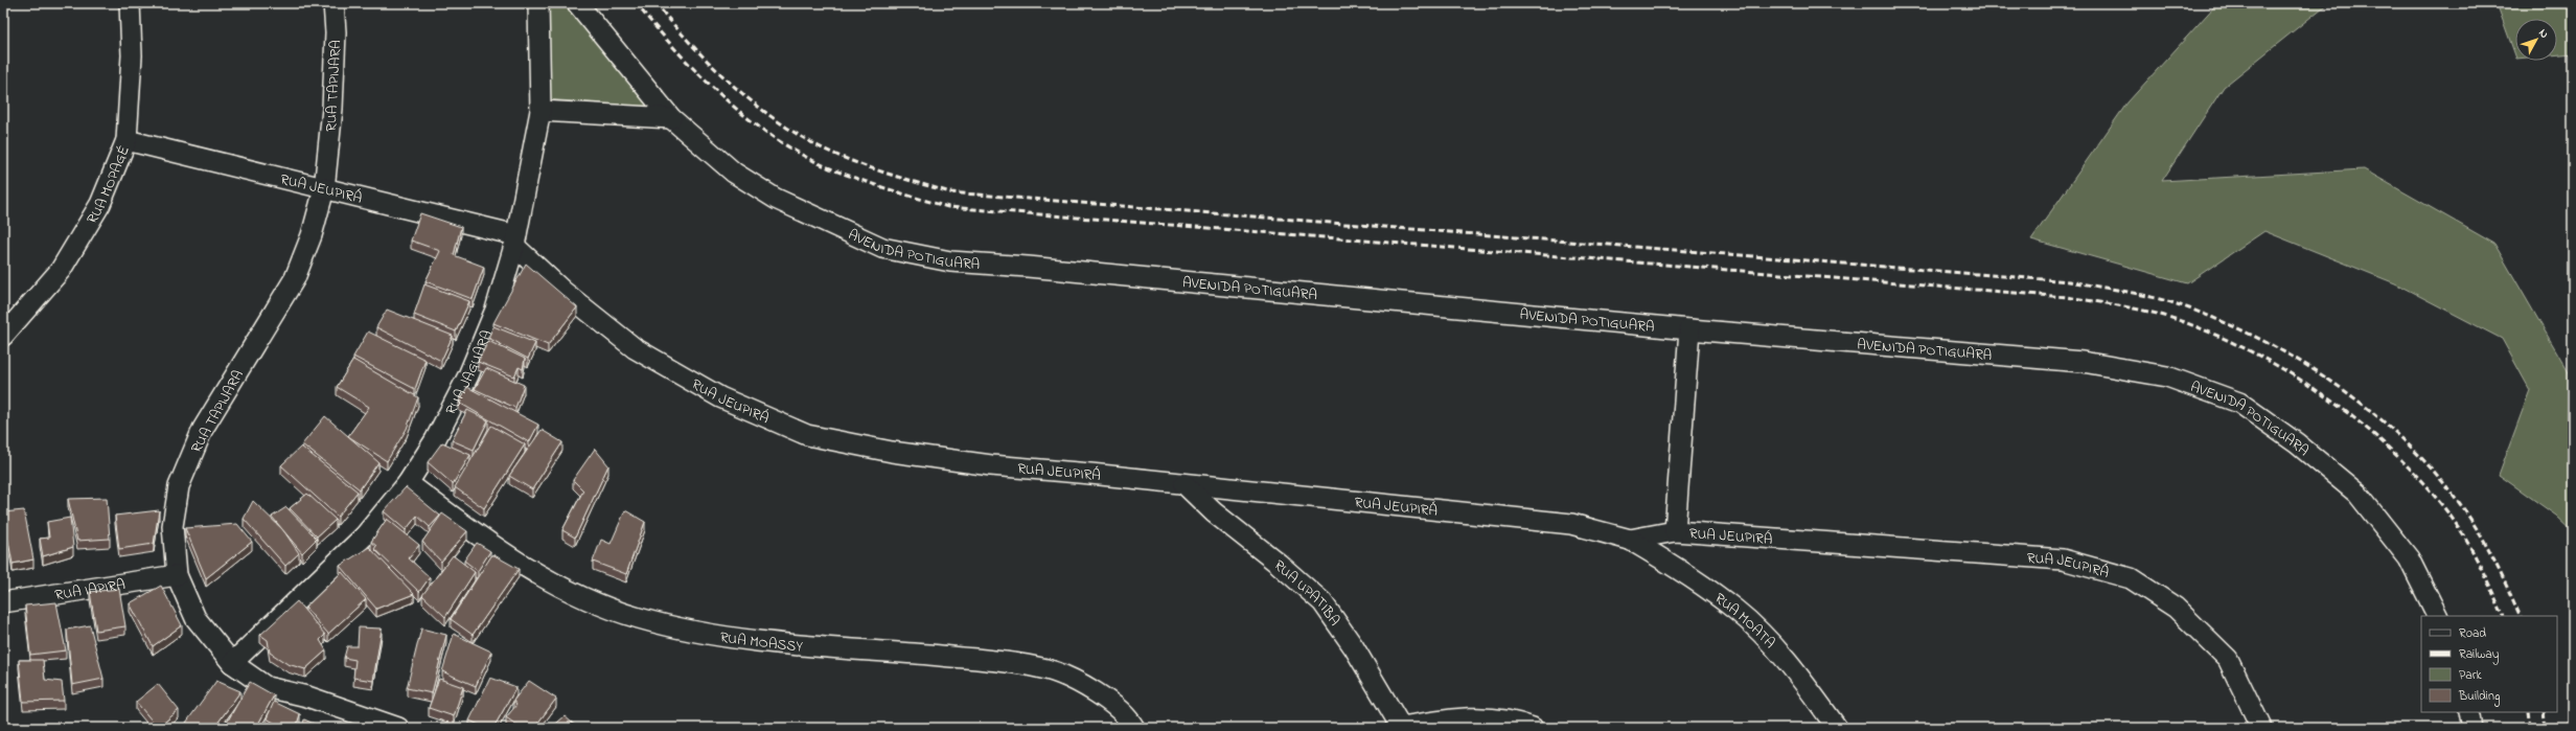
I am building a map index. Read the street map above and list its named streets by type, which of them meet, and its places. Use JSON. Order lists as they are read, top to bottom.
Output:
{
  "streets": {
    "street": [
      "RUA TAPIJARA",
      "RUA MOPAGÉ",
      "RUA JEUPIRÁ",
      "AVENIDA POTIGUARA",
      "RUA JAGUARA",
      "RUA IAPIRA",
      "RUA UPATIBA",
      "RUA MOATA",
      "RUA MOASSY"
    ]
  },
  "crossings": [
    ["RUA TAPIJARA", "RUA JEUPIRÁ"],
    ["RUA TAPIJARA", "RUA JAGUARA"],
    ["RUA TAPIJARA", "RUA IAPIRA"],
    ["RUA MOPAGÉ", "RUA JEUPIRÁ"],
    ["RUA JEUPIRÁ", "RUA JAGUARA"],
    ["RUA JEUPIRÁ", "RUA UPATIBA"],
    ["RUA JEUPIRÁ", "RUA MOATA"],
    ["RUA JAGUARA", "RUA MOASSY"]
  ],
  "legend": [
    "Road",
    "Railway",
    "Park",
    "Building"
  ],
  "north": "top right"
}
